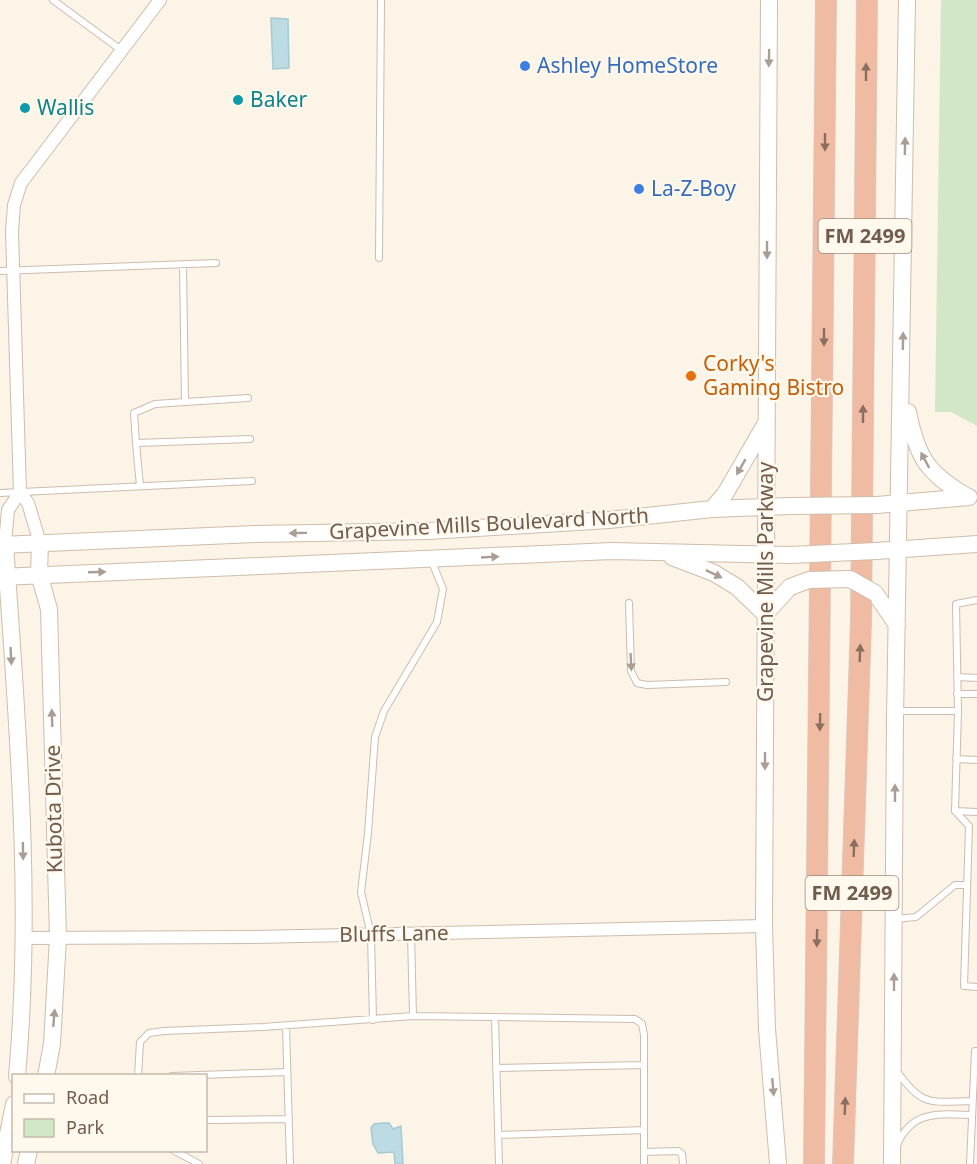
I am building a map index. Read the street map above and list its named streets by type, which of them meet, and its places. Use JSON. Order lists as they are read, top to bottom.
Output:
{
  "streets": {
    "highway": ["FM 2499"],
    "main road": ["Grapevine Mills Boulevard North", "Grapevine Mills Parkway", "Kubota Drive"],
    "street": ["Bluffs Lane"]
  },
  "crossings": [
    ["Grapevine Mills Boulevard North", "Grapevine Mills Parkway"],
    ["Grapevine Mills Boulevard North", "Kubota Drive"],
    ["Grapevine Mills Parkway", "Bluffs Lane"],
    ["Kubota Drive", "Bluffs Lane"]
  ],
  "places": [
    "Ashley HomeStore",
    "Baker",
    "Wallis",
    "La-Z-Boy",
    "Corky's Gaming Bistro"
  ],
  "legend": ["Road", "Park"]
}
